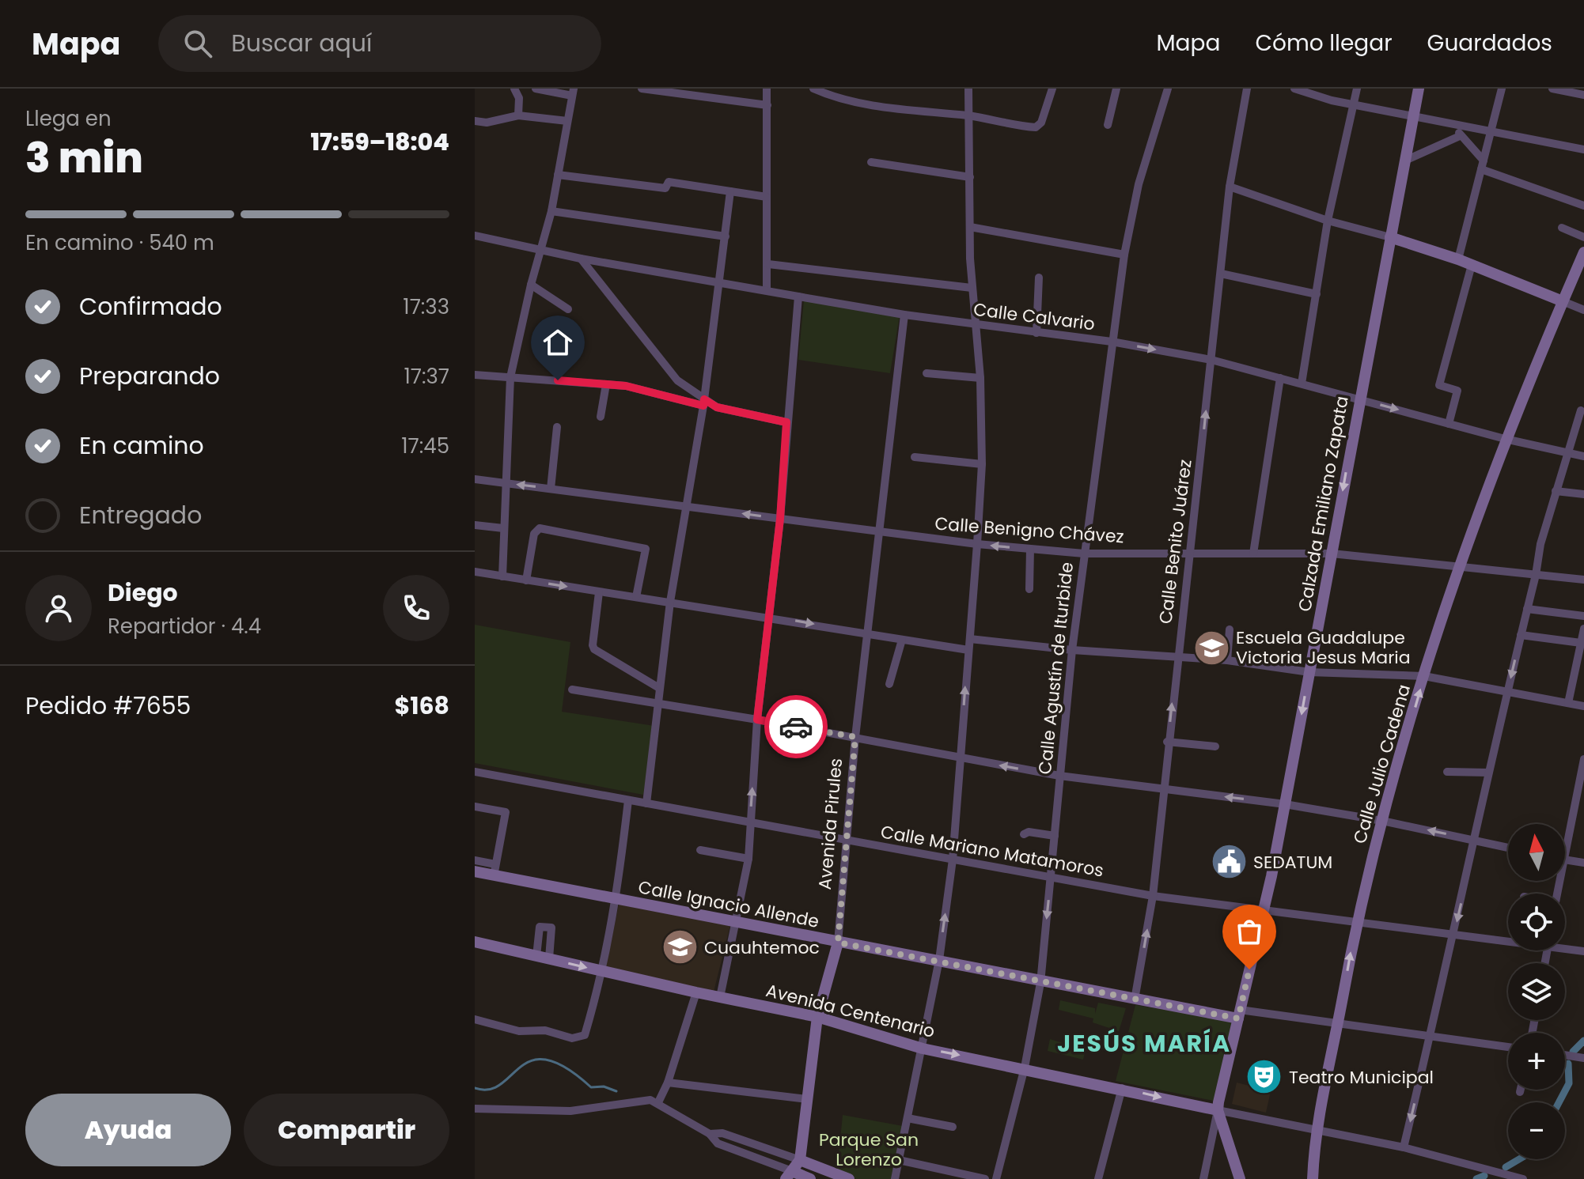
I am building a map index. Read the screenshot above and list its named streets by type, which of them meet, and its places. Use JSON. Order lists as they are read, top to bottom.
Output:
{
  "streets": {
    "main road": [
      "Calzada Emiliano Zapata",
      "Calle Julio Cadena",
      "Avenida Pirules",
      "Calle Ignacio Allende",
      "Avenida Centenario"
    ],
    "street": [
      "Calle Calvario",
      "Calle Benigno Chávez",
      "Calle Benito Juárez",
      "Calle Agustín de Iturbide",
      "Calle Mariano Matamoros"
    ]
  },
  "crossings": [
    ["Calle Calvario", "Calzada Emiliano Zapata"],
    ["Calle Calvario", "Calle Benito Juárez"],
    ["Calle Calvario", "Calle Agustín de Iturbide"],
    ["Calle Calvario", "Calle Julio Cadena"],
    ["Calle Calvario", "Avenida Pirules"],
    ["Calzada Emiliano Zapata", "Calle Benigno Chávez"],
    ["Calzada Emiliano Zapata", "Calle Mariano Matamoros"],
    ["Calzada Emiliano Zapata", "Calle Ignacio Allende"],
    ["Calzada Emiliano Zapata", "Avenida Centenario"],
    ["Calle Benigno Chávez", "Calle Benito Juárez"],
    ["Calle Benigno Chávez", "Calle Agustín de Iturbide"],
    ["Calle Benigno Chávez", "Calle Julio Cadena"],
    ["Calle Benigno Chávez", "Avenida Pirules"],
    ["Calle Benito Juárez", "Calle Mariano Matamoros"],
    ["Calle Benito Juárez", "Calle Ignacio Allende"],
    ["Calle Agustín de Iturbide", "Calle Mariano Matamoros"],
    ["Calle Agustín de Iturbide", "Calle Ignacio Allende"],
    ["Calle Agustín de Iturbide", "Avenida Centenario"],
    ["Calle Julio Cadena", "Calle Mariano Matamoros"],
    ["Avenida Pirules", "Calle Mariano Matamoros"],
    ["Avenida Pirules", "Calle Ignacio Allende"],
    ["Avenida Pirules", "Avenida Centenario"]
  ],
  "one_way": ["Avenida Centenario"],
  "districts": ["JESÚS MARÍA"],
  "parks": ["Parque San Lorenzo"],
  "places": {
    "school or university": ["Escuela Guadalupe Victoria Jesus Maria", "Cuauhtemoc"],
    "public building": ["SEDATUM"],
    "theatre": ["Teatro Municipal"]
  },
  "north": "top",
  "page": {
    "header": "Mapa",
    "search": "Buscar aquí",
    "nav": ["Mapa", "Cómo llegar", "Guardados"],
    "heading": ["3 min", "Llega en", "17:59–18:04"],
    "panel": [
      "Diego",
      "Repartidor · 4.4",
      "Pedido #7655",
      "$168"
    ],
    "bar": "En camino · 540 m",
    "list": [
      ["Confirmado", "17:33"],
      ["Preparando", "17:37"],
      ["En camino", "17:45"],
      "Entregado"
    ],
    "map_buttons": ["+", "−"],
    "buttons": ["Ayuda", "Compartir"]
  }
}
